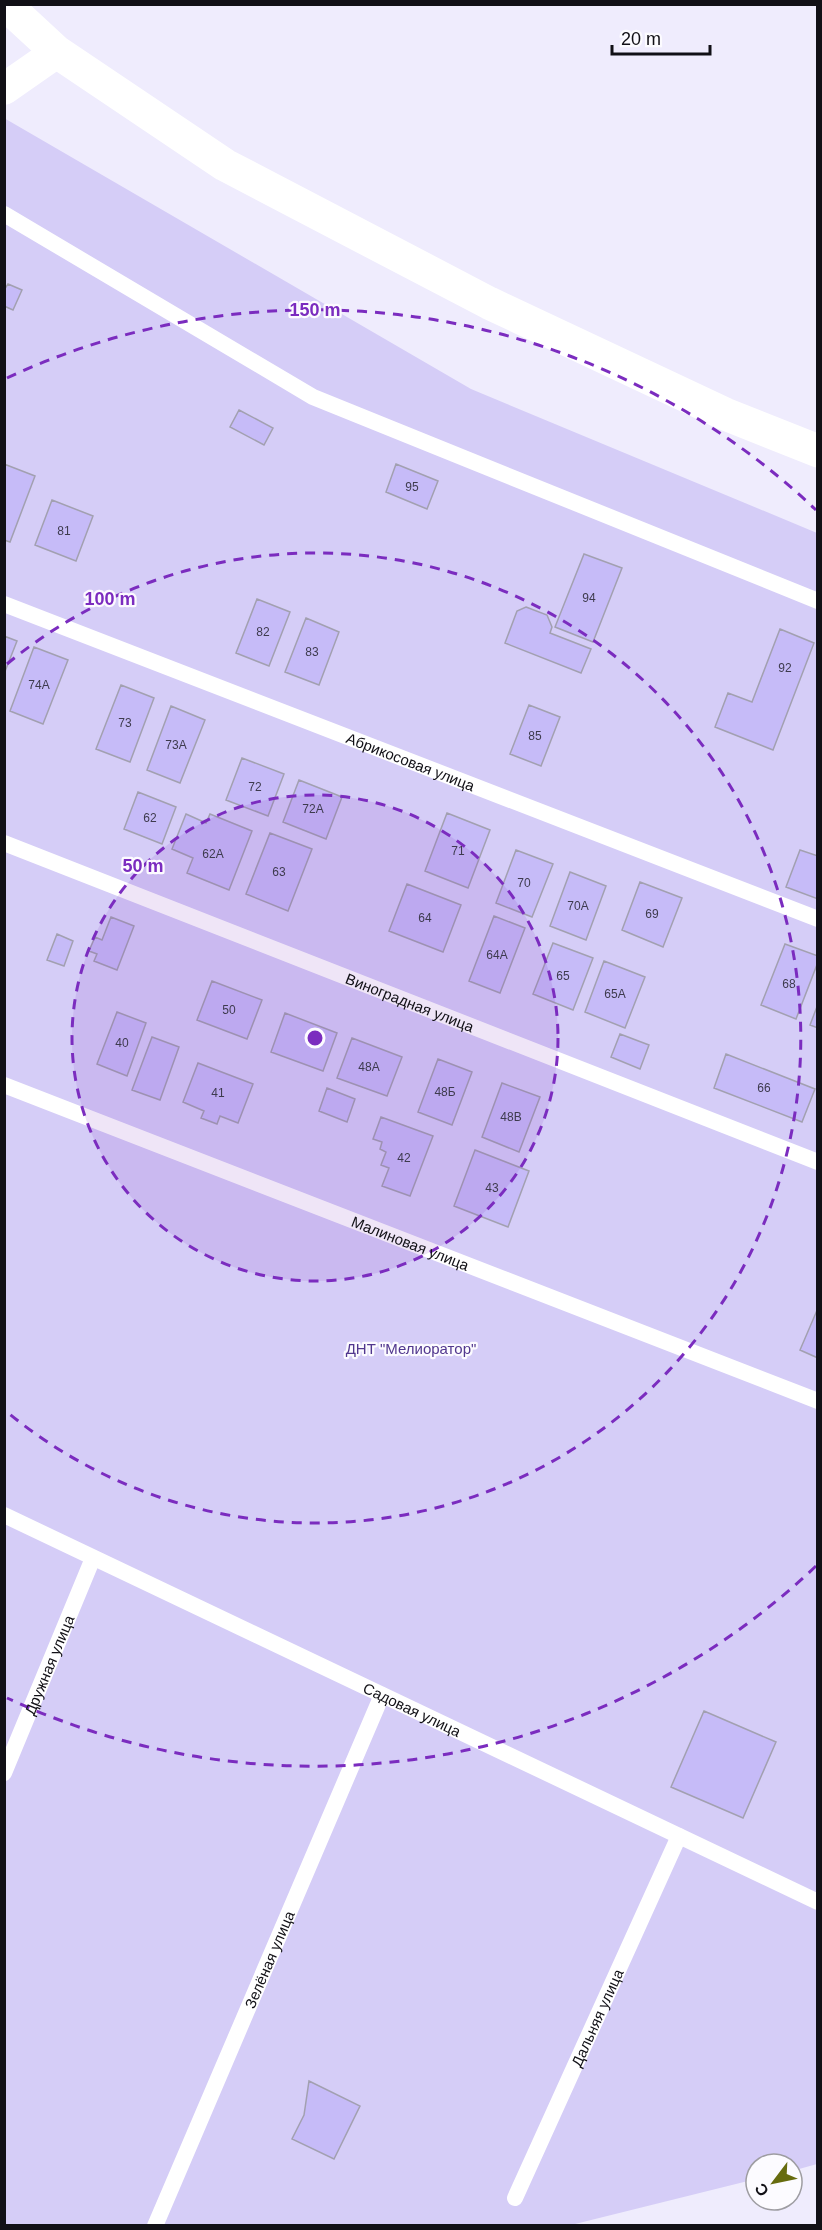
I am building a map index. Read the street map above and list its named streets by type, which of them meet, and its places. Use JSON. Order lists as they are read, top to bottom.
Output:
{
  "streets": {
    "lane": [
      "Абрикосовая улица",
      "Виноградная улица",
      "Малиновая улица",
      "Дружная улица",
      "Садовая улица",
      "Зелёная улица",
      "Дальняя улица"
    ]
  },
  "crossings": [
    ["Дружная улица", "Садовая улица"],
    ["Садовая улица", "Зелёная улица"],
    ["Садовая улица", "Дальняя улица"]
  ],
  "parks": ["ДНТ \"Мелиоратор\""],
  "house_numbers": [
    "95",
    "81",
    "94",
    "82",
    "83",
    "92",
    "74А",
    "73",
    "85",
    "73А",
    "72",
    "72А",
    "62",
    "71",
    "62А",
    "63",
    "70",
    "70А",
    "69",
    "64",
    "64А",
    "65",
    "68",
    "65А",
    "50",
    "40",
    "48А",
    "66",
    "48Б",
    "41",
    "48В",
    "42",
    "43"
  ],
  "scale_bar": "20 m",
  "north": "bottom left",
  "rings": ["150 m", "100 m", "50 m"]
}
